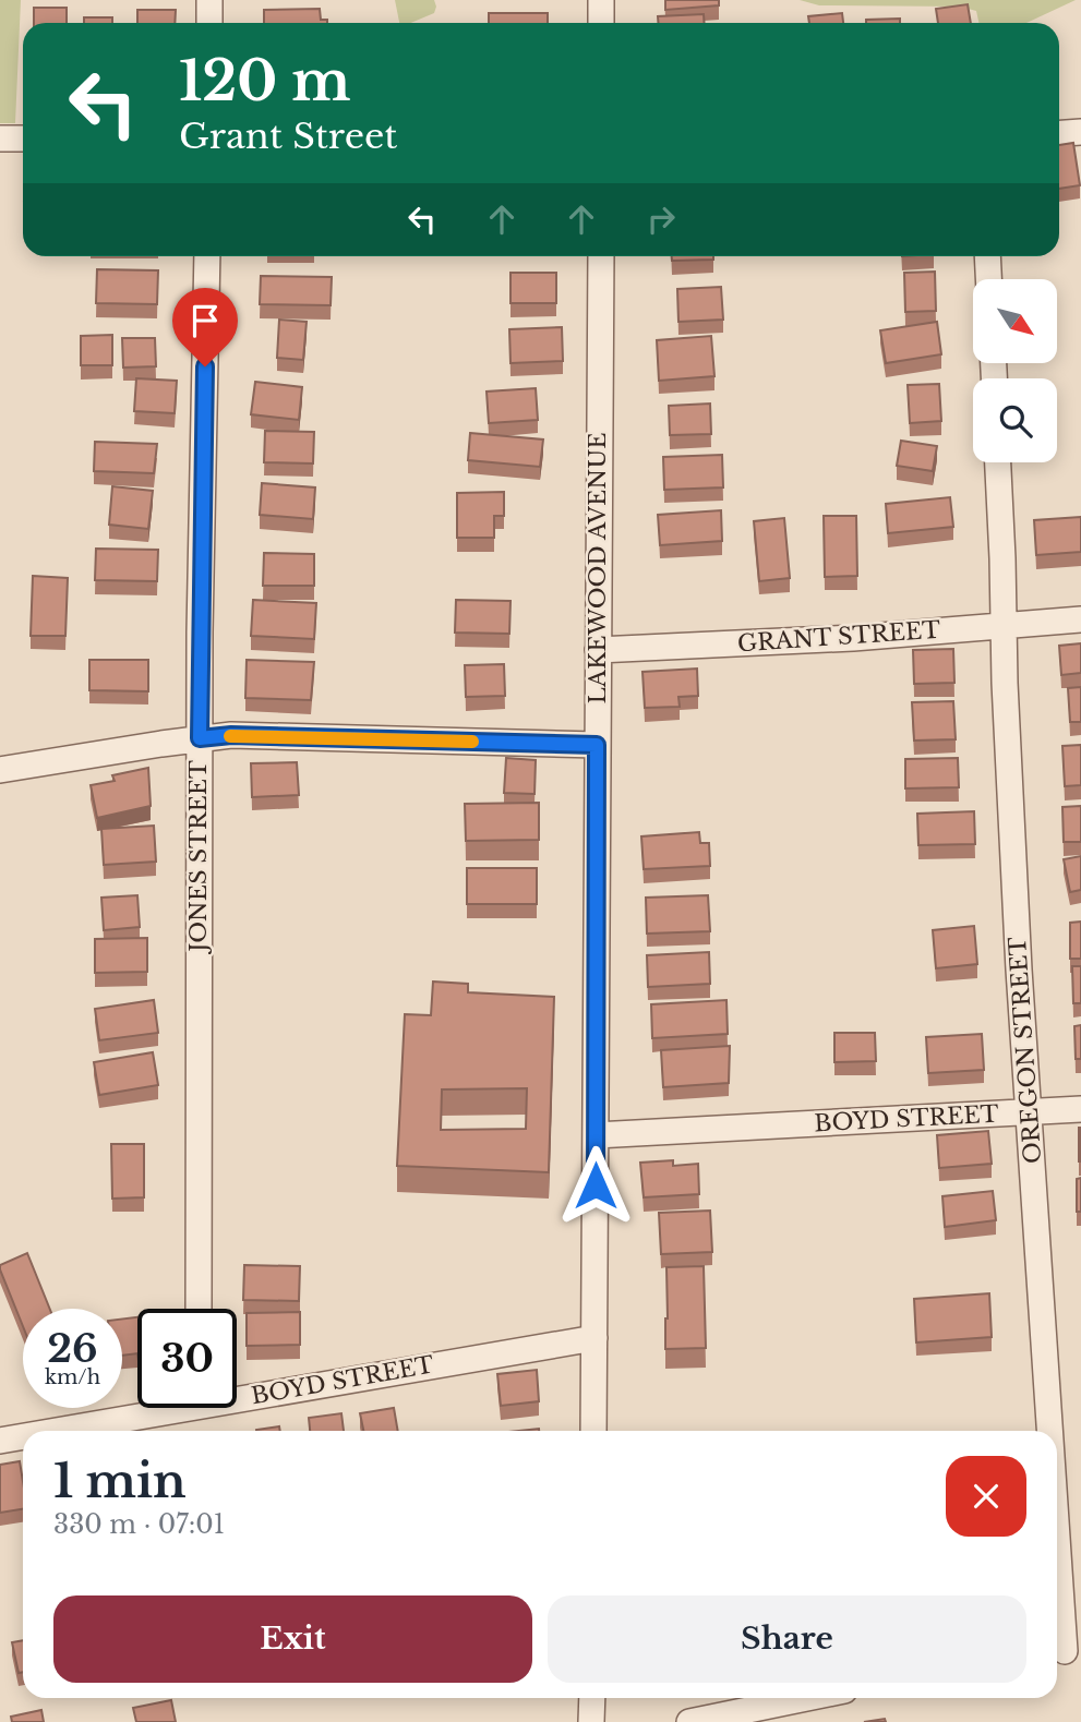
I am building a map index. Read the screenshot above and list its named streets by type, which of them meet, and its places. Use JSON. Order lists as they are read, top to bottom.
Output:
{
  "streets": {
    "street": [
      "LAKEWOOD AVENUE",
      "GRANT STREET",
      "JONES STREET",
      "OREGON STREET",
      "BOYD STREET"
    ]
  },
  "crossings": [
    ["LAKEWOOD AVENUE", "GRANT STREET"],
    ["LAKEWOOD AVENUE", "BOYD STREET"],
    ["GRANT STREET", "OREGON STREET"],
    ["OREGON STREET", "BOYD STREET"]
  ],
  "north": "bottom right",
  "page": {
    "turn": ["120 m", "Grant Street"],
    "speed": "26 km/h",
    "limit": "30",
    "heading": ["1 min", "330 m · 07:01"],
    "buttons": ["Exit", "Share"]
  }
}
